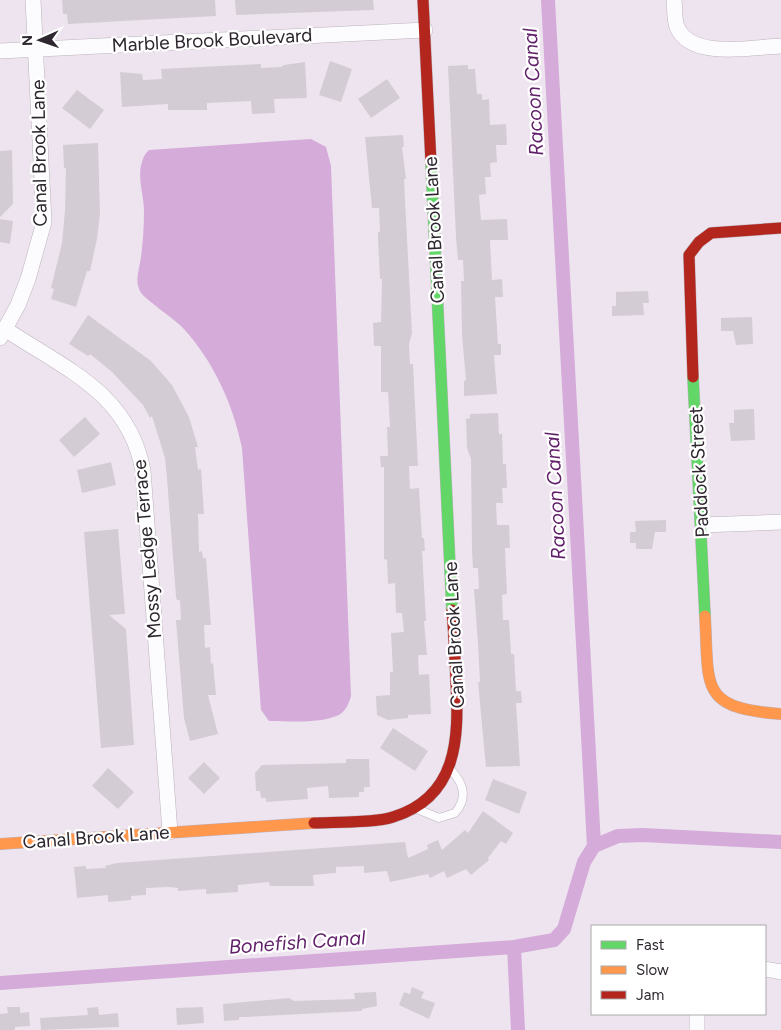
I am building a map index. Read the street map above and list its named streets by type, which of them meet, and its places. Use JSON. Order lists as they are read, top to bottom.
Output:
{
  "streets": {
    "street": [
      "Marble Brook Boulevard",
      "Canal Brook Lane",
      "Paddock Street",
      "Mossy Ledge Terrace"
    ]
  },
  "crossings": [
    ["Marble Brook Boulevard", "Canal Brook Lane"],
    ["Canal Brook Lane", "Mossy Ledge Terrace"]
  ],
  "water": ["Racoon Canal", "Bonefish Canal"],
  "legend": ["Fast", "Slow", "Jam"],
  "north": "left"
}
